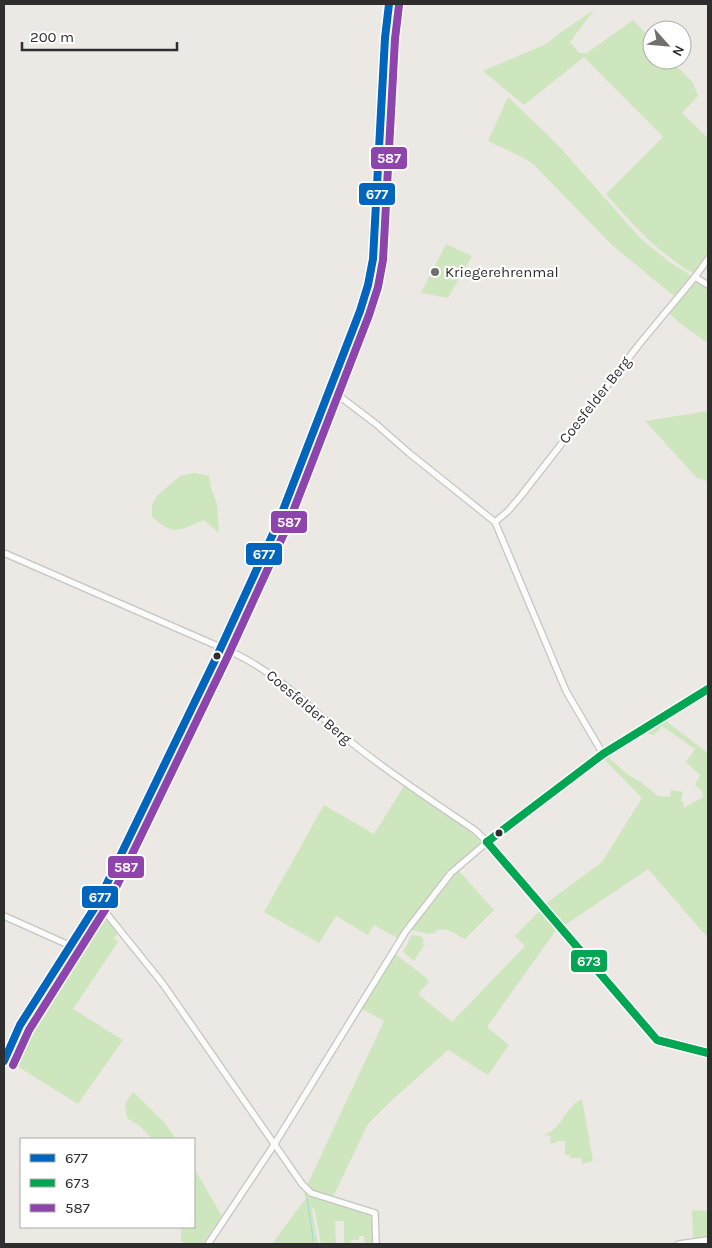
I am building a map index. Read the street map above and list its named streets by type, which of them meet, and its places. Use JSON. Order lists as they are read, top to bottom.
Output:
{
  "streets": {
    "street": ["Coesfelder Berg"]
  },
  "places": ["Kriegerehrenmal"],
  "lines": ["transit line 677", "transit line 587", "transit line 673"],
  "legend": ["677", "673", "587"],
  "scale_bar": "200 m",
  "north": "bottom right"
}
